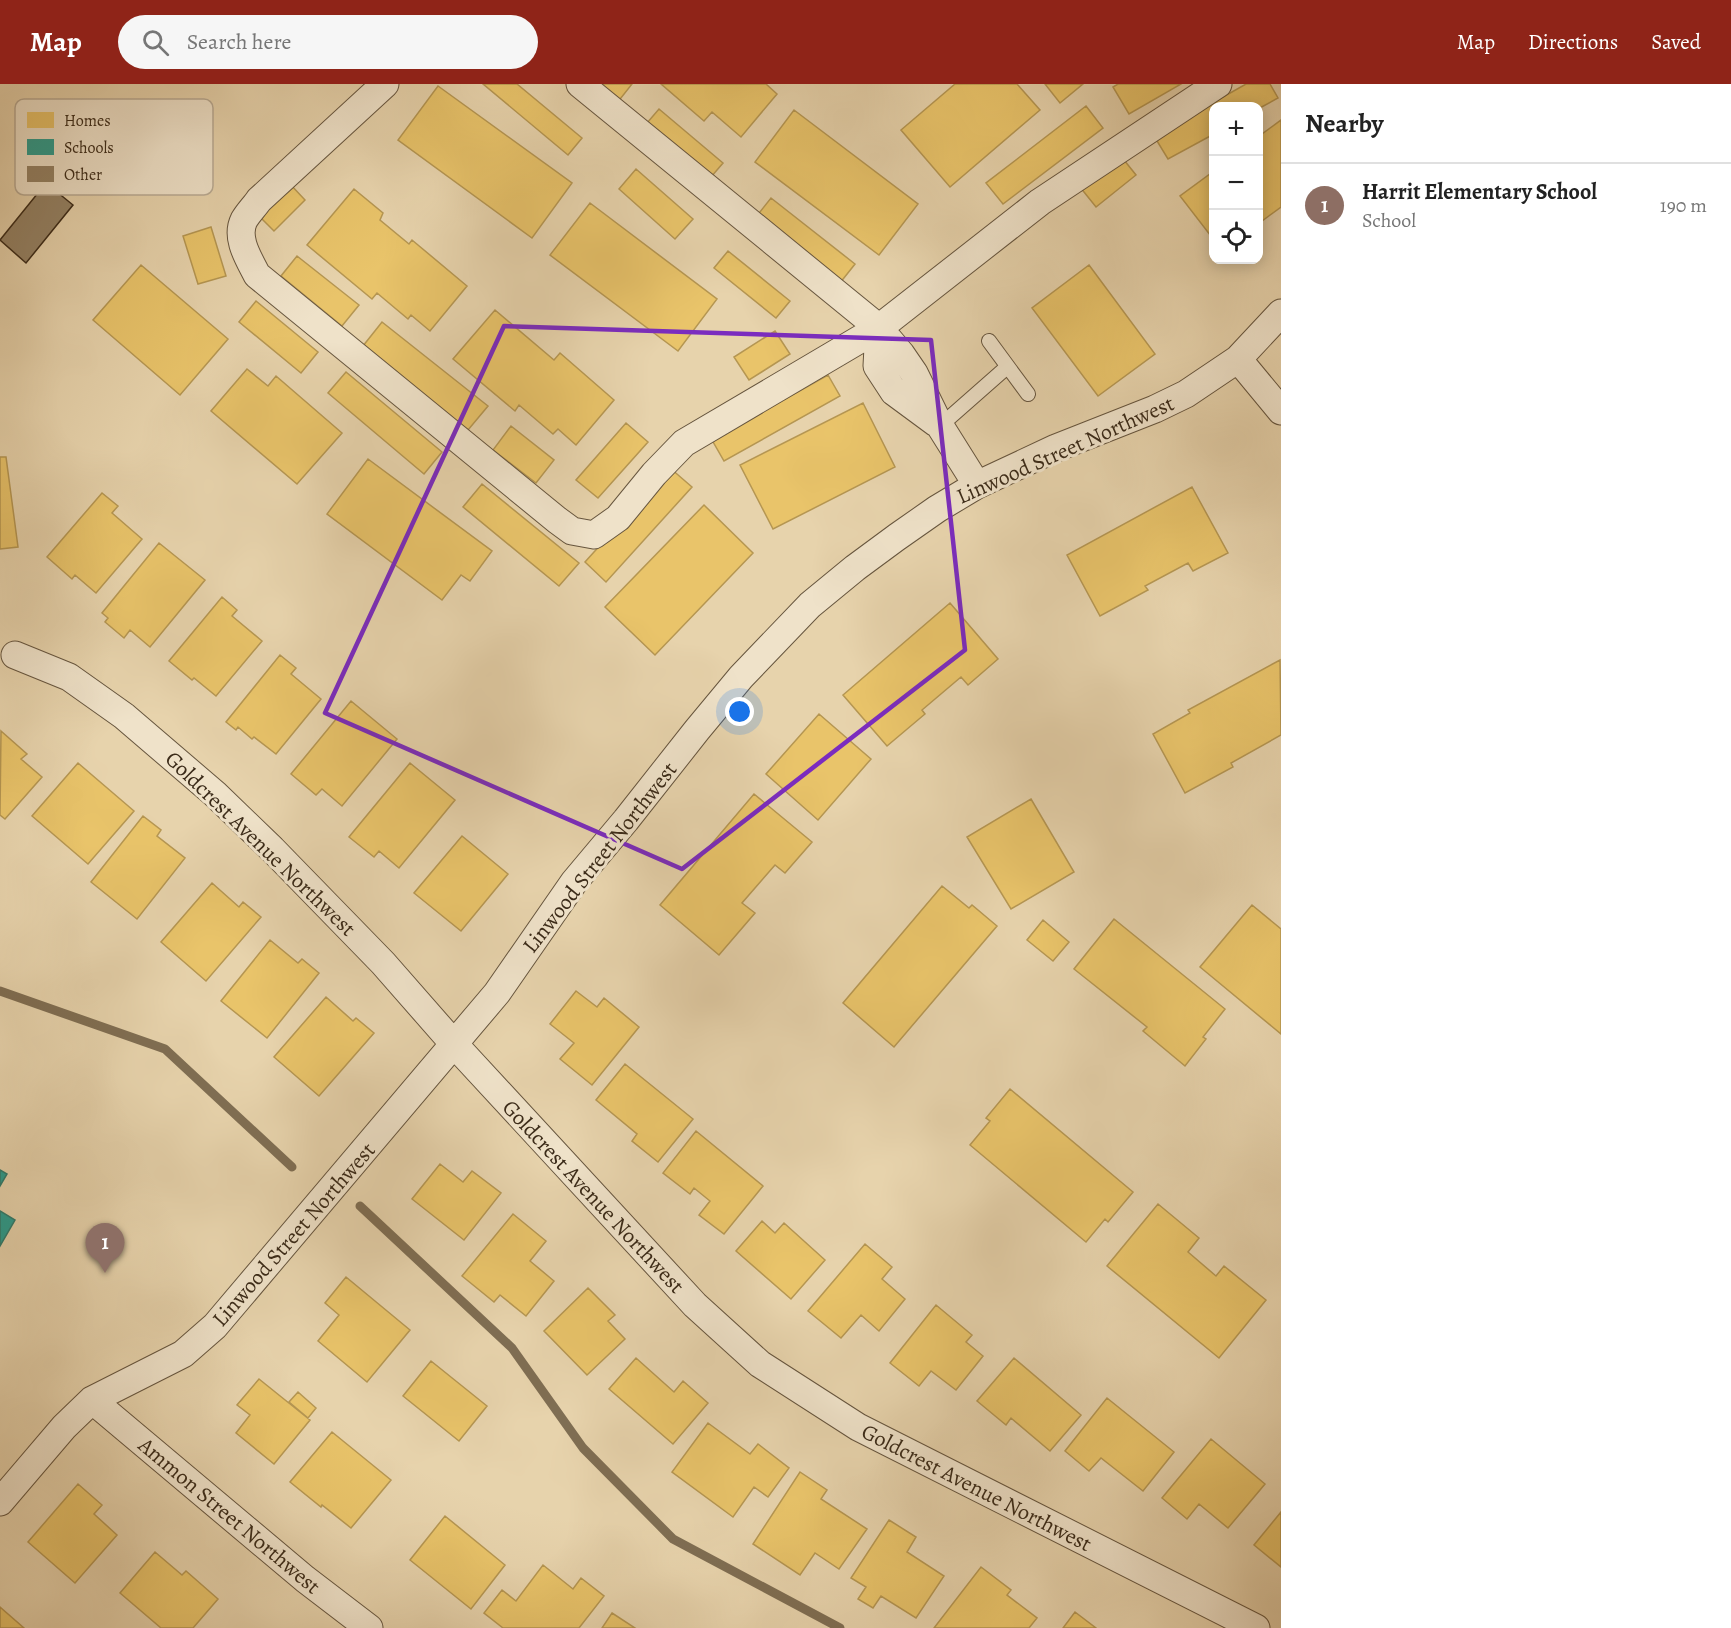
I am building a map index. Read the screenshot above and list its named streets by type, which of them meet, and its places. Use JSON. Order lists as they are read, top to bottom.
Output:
{
  "streets": {
    "street": ["Linwood Street Northwest", "Goldcrest Avenue Northwest", "Ammon Street Northwest"]
  },
  "crossings": [
    ["Linwood Street Northwest", "Goldcrest Avenue Northwest"],
    ["Linwood Street Northwest", "Ammon Street Northwest"]
  ],
  "legend": ["Homes", "Schools", "Other"],
  "page": {
    "header": "Map",
    "search": "Search here",
    "nav": ["Map", "Directions", "Saved"],
    "heading": "Nearby",
    "map_buttons": ["+", "−"],
    "list": [
      {
        "mark": "1",
        "name": "Harrit Elementary School",
        "note": "School",
        "value": "190 m"
      }
    ],
    "pins": "1"
  }
}
